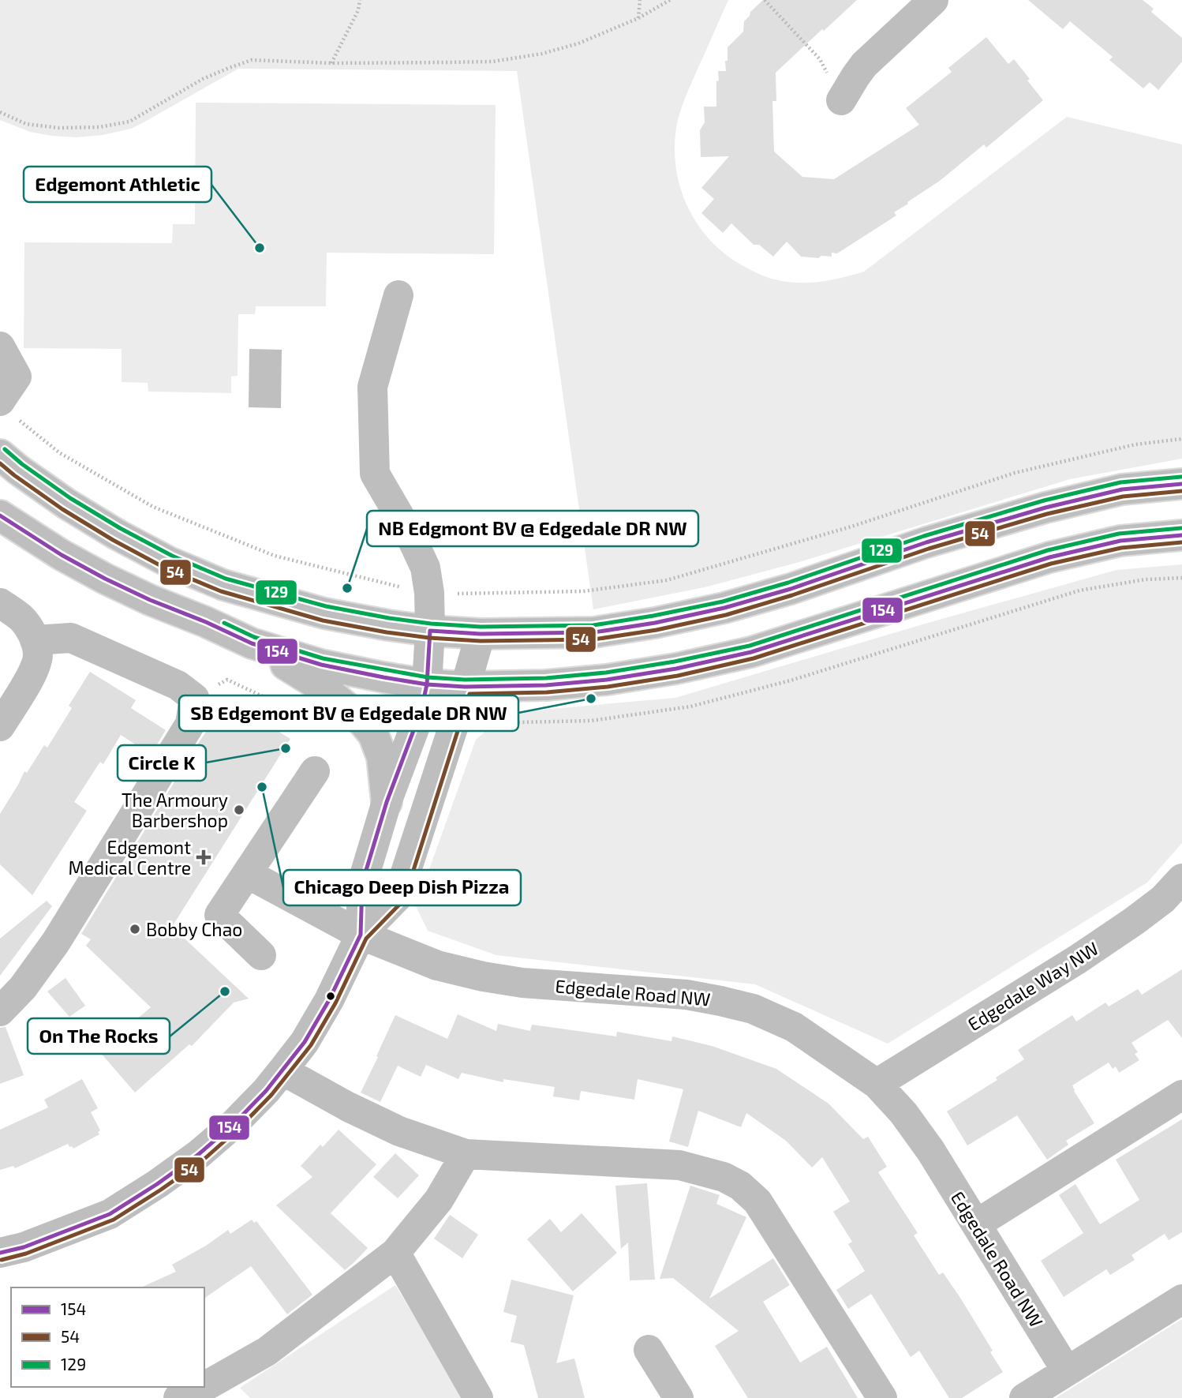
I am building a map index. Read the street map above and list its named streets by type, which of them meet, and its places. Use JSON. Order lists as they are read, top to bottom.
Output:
{
  "streets": {
    "street": ["Edgedale Way NW", "Edgedale Road NW"]
  },
  "crossings": [
    ["Edgedale Way NW", "Edgedale Road NW"]
  ],
  "places": {
    "other": [
      "Edgemont Athletic",
      "NB Edgmont BV @ Edgedale DR NW",
      "SB Edgemont BV @ Edgedale DR NW",
      "Circle K",
      "Chicago Deep Dish Pizza",
      "The Armoury Barbershop",
      "Bobby Chao",
      "On The Rocks"
    ],
    "health": ["Edgemont Medical Centre"]
  },
  "lines": ["transit line 129", "transit line 54", "transit line 154"],
  "legend": ["154", "54", "129"]
}
